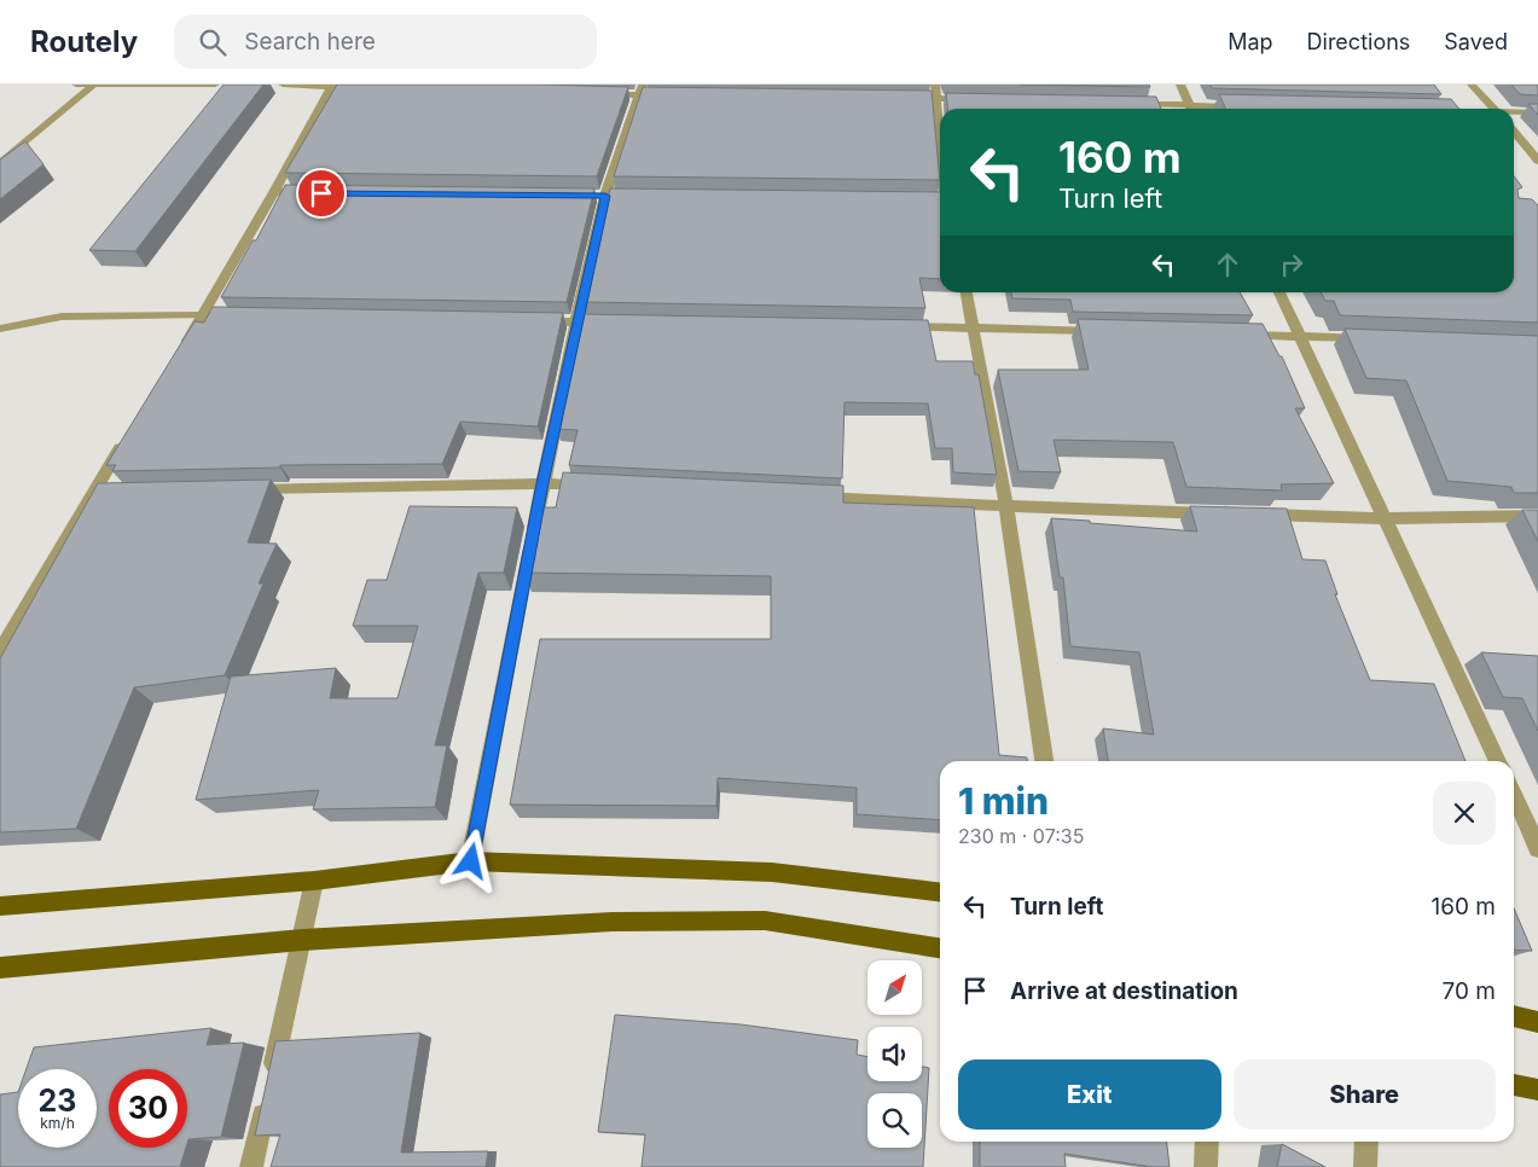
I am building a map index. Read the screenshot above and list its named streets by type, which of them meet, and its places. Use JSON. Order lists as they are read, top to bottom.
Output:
{
  "north": "top right",
  "page": {
    "header": "Routely",
    "search": "Search here",
    "nav": ["Map", "Directions", "Saved"],
    "turn": ["160 m", "Turn left"],
    "heading": ["1 min", "230 m · 07:35"],
    "list": [
      {
        "name": "Turn left",
        "value": "160 m"
      },
      {
        "name": "Arrive at destination",
        "value": "70 m"
      }
    ],
    "buttons": ["Exit", "Share"],
    "speed": "23 km/h",
    "limit": "30"
  }
}
